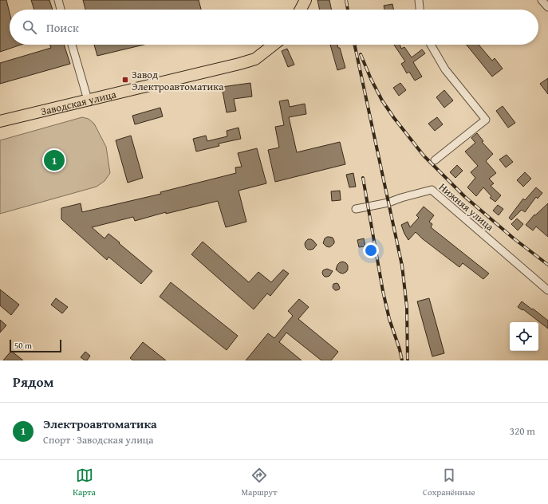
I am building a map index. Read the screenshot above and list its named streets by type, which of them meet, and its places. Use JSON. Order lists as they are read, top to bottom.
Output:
{
  "streets": {
    "main road": ["Заводская улица"],
    "street": ["Нижняя улица"]
  },
  "places": {
    "transit": ["Завод Электроавтоматика"]
  },
  "scale_bar": "50 m",
  "page": {
    "search": "Поиск",
    "pins": "1",
    "scale": "50 m",
    "heading": "Рядом",
    "list": [
      {
        "mark": "1",
        "name": "Электроавтоматика",
        "note": "Спорт · Заводская улица",
        "value": "320 m"
      }
    ],
    "nav": ["Карта", "Маршрут", "Сохранённые"]
  }
}
